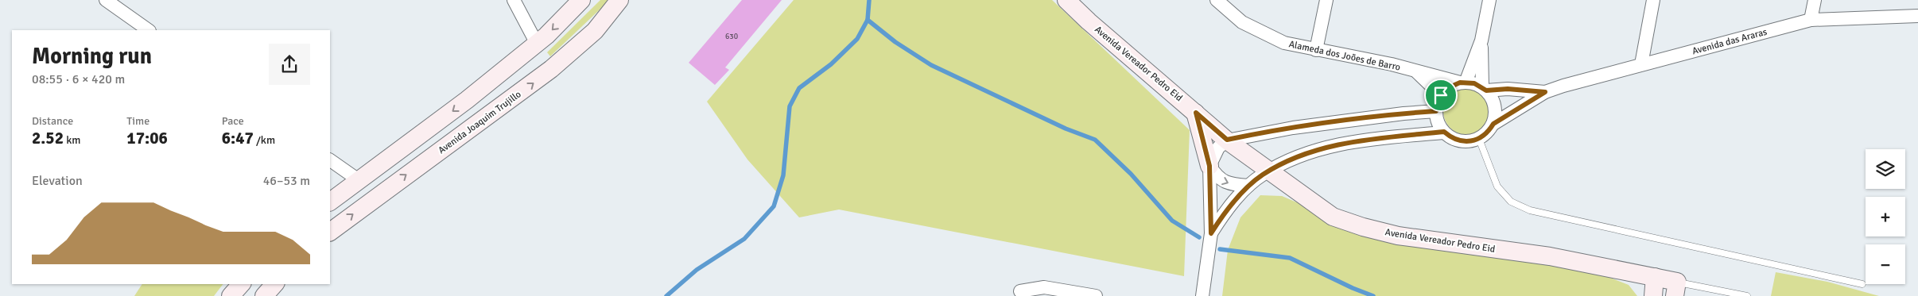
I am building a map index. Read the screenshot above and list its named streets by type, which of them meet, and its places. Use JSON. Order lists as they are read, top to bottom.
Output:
{
  "streets": {
    "street": [
      "Avenida das Araras",
      "Alameda dos Joões de Barro",
      "Avenida Vereador Pedro Eid",
      "Avenida Joaquim Trujillo"
    ]
  },
  "crossings": [
    ["Avenida das Araras", "Alameda dos Joões de Barro"]
  ],
  "house_numbers": ["630"],
  "page": {
    "heading": ["Morning run", "08:55 · 6 × 420 m"],
    "stats": [
      ["Distance", "2.52 km"],
      ["Time", "17:06"],
      ["Pace", "6:47 /km"]
    ],
    "map_buttons": ["+", "−"],
    "chart": ["Elevation", "46–53 m"]
  }
}
